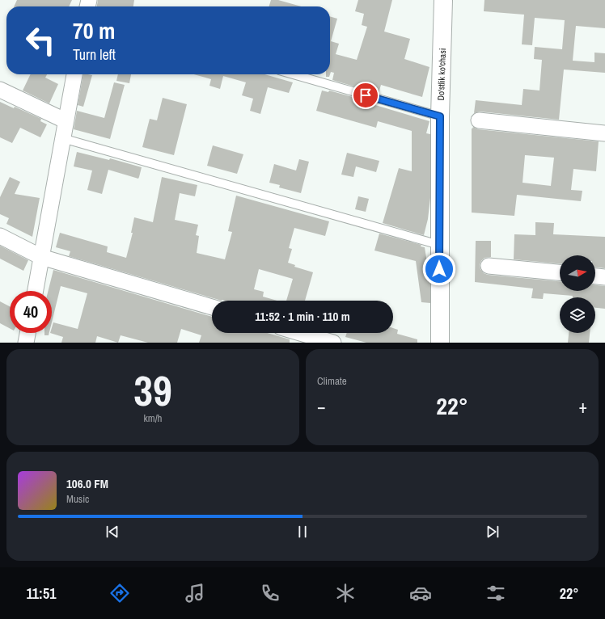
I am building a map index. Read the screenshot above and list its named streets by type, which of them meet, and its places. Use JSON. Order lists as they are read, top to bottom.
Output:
{
  "streets": {
    "street": ["Do'stlik ko'chasi"]
  },
  "north": "right",
  "page": {
    "turn": ["70 m", "Turn left"],
    "limit": "40",
    "trip": "11:52 · 1 min · 110 m",
    "tile": [
      ["39", "km/h"],
      "Climate"
    ],
    "heat": ["−", "22°", "+"],
    "song": ["106.0 FM", "Music"],
    "tabs": ["11:51", "22°"]
  }
}
